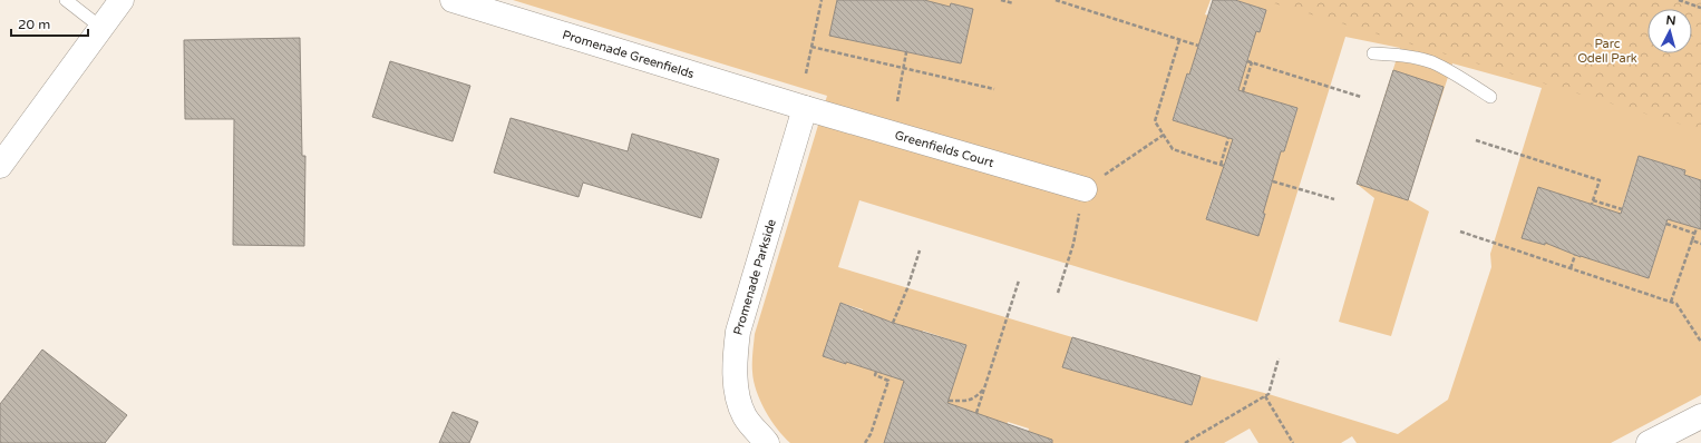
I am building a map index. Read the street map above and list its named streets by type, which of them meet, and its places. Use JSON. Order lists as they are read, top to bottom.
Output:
{
  "streets": {
    "street": ["Promenade Greenfields", "Greenfields Court", "Promenade Parkside"]
  },
  "crossings": [
    ["Promenade Greenfields", "Greenfields Court"],
    ["Promenade Greenfields", "Promenade Parkside"],
    ["Greenfields Court", "Promenade Parkside"]
  ],
  "parks": ["Parc Odell Park"],
  "scale_bar": "20 m",
  "north": "top"
}
